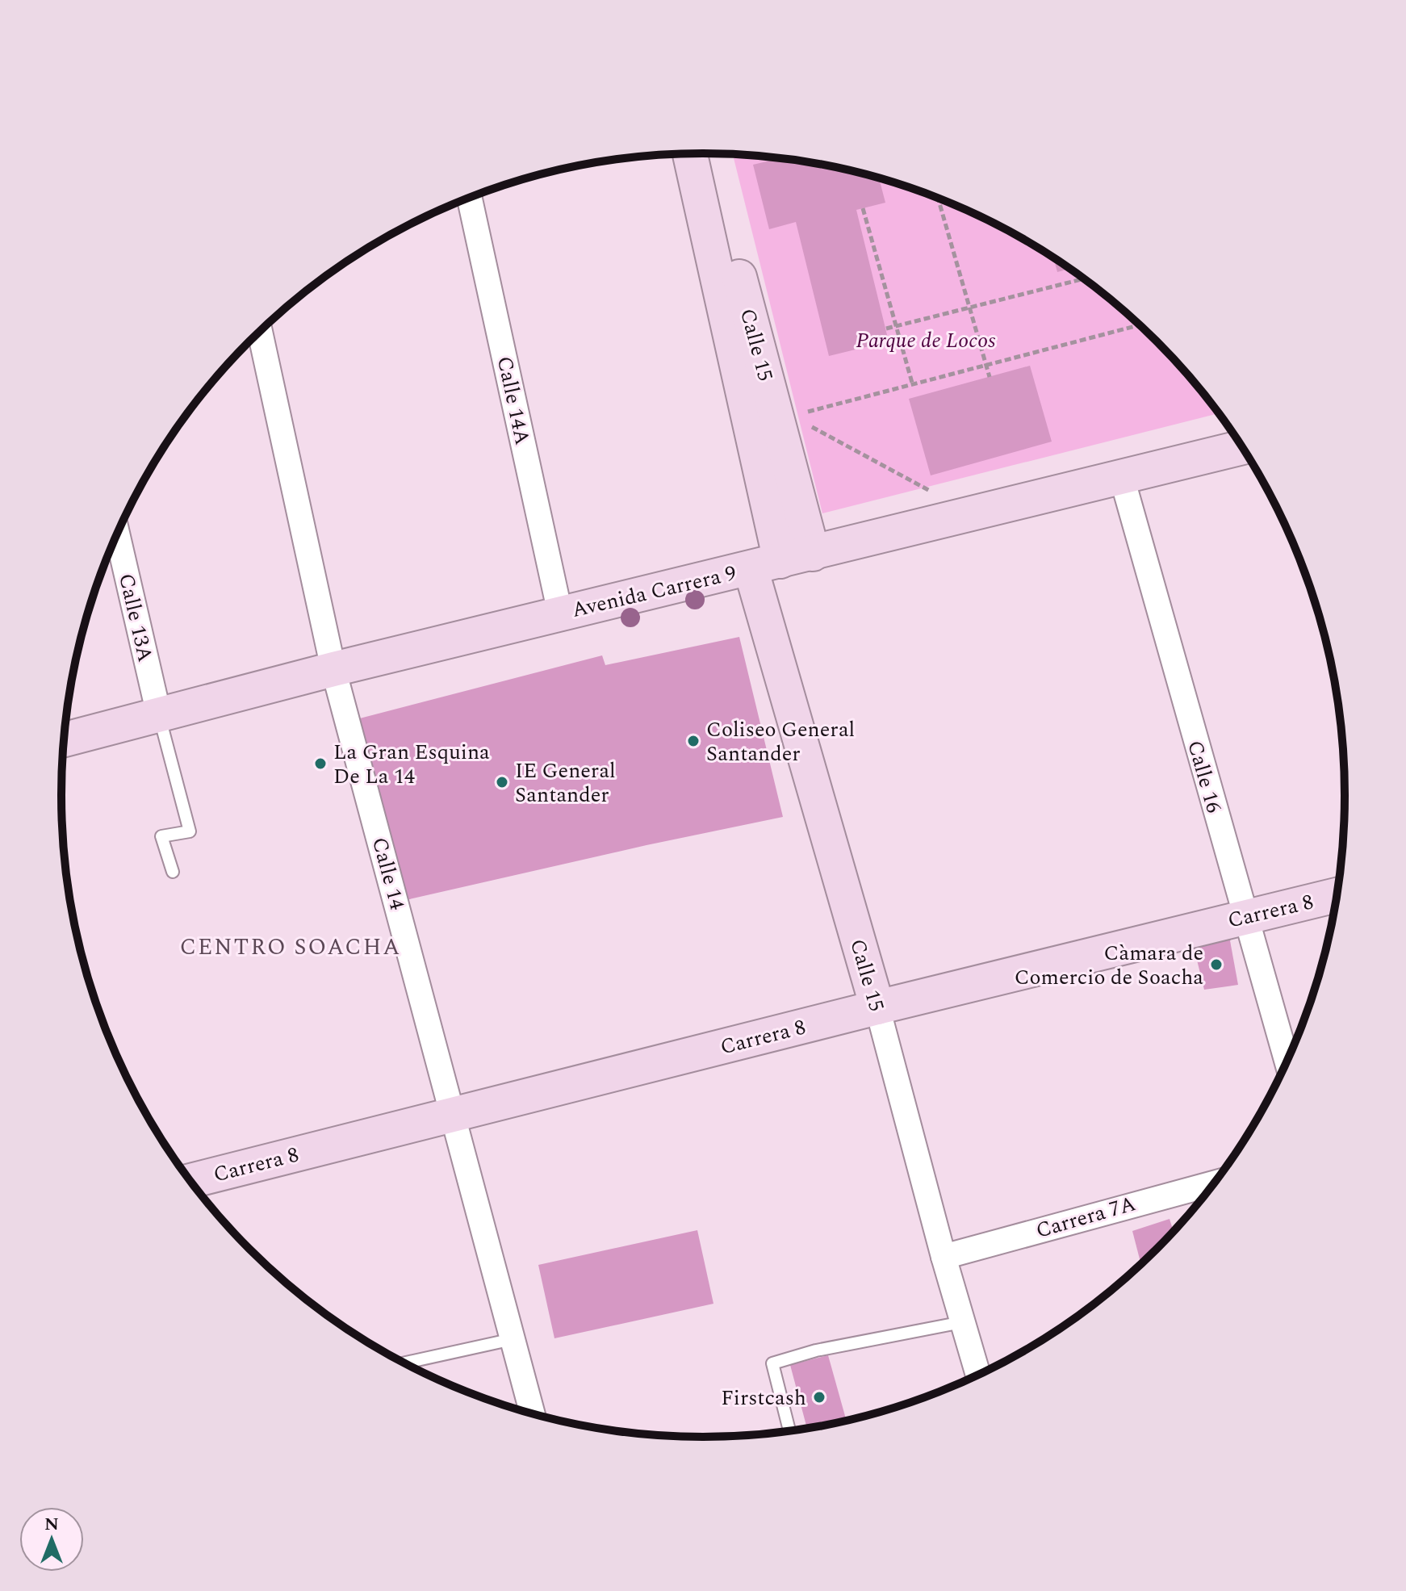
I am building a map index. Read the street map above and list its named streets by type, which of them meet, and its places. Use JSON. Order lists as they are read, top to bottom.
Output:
{
  "streets": {
    "main road": ["Calle 15", "Avenida Carrera 9", "Carrera 8"],
    "street": [
      "Calle 14A",
      "Calle 13A",
      "Calle 16",
      "Calle 14",
      "Carrera 7A"
    ]
  },
  "crossings": [
    ["Calle 15", "Avenida Carrera 9"],
    ["Calle 15", "Carrera 8"],
    ["Calle 15", "Carrera 7A"],
    ["Calle 14A", "Avenida Carrera 9"],
    ["Avenida Carrera 9", "Calle 13A"],
    ["Avenida Carrera 9", "Calle 16"],
    ["Avenida Carrera 9", "Calle 14"],
    ["Calle 16", "Carrera 8"],
    ["Calle 14", "Carrera 8"]
  ],
  "districts": ["CENTRO SOACHA"],
  "parks": ["Parque de Locos"],
  "places": [
    "Coliseo General Santander",
    "La Gran Esquina De La 14",
    "IE General Santander",
    "Càmara de Comercio de Soacha",
    "Firstcash"
  ],
  "north": "top"
}
